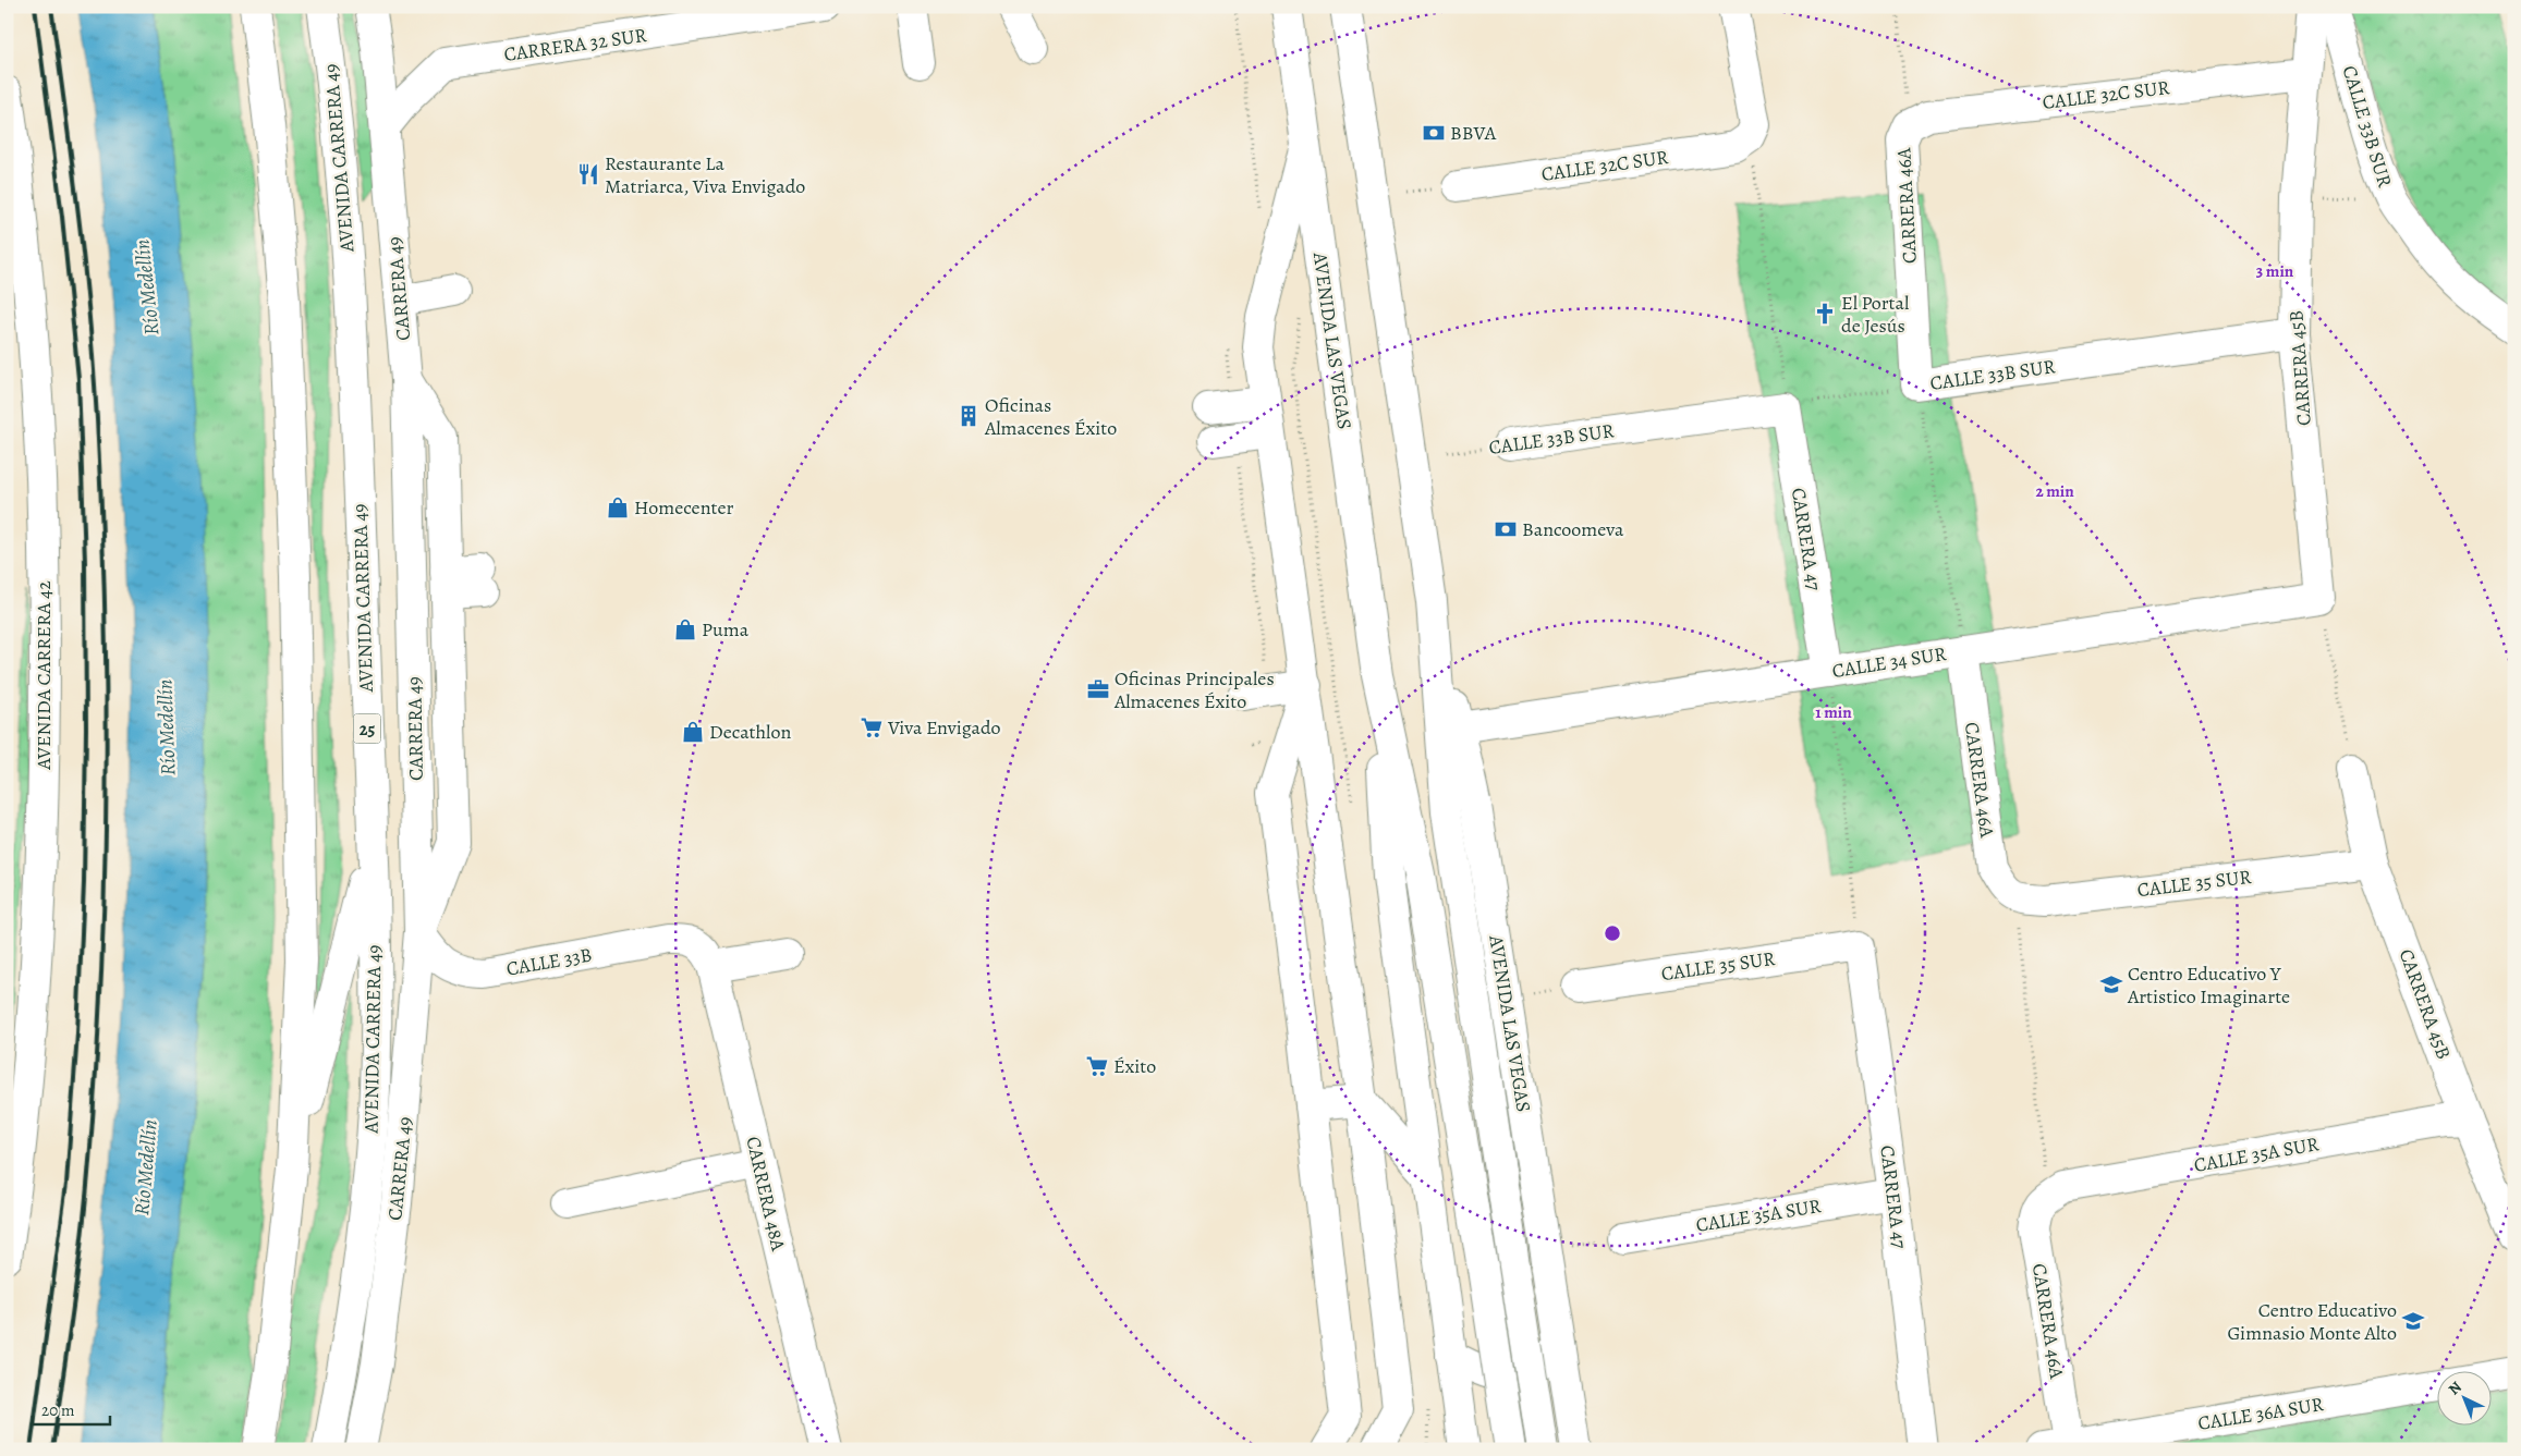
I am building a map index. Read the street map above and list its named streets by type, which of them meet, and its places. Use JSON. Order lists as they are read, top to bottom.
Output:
{
  "streets": {
    "main road": [
      "CARRERA 32 SUR",
      "CALLE 32C SUR",
      "CALLE 33B SUR",
      "AVENIDA CARRERA 49",
      "CARRERA 46A",
      "CARRERA 49",
      "AVENIDA LAS VEGAS",
      "CARRERA 45B",
      "CARRERA 47",
      "CALLE 34 SUR",
      "AVENIDA CARRERA 42",
      "25",
      "CALLE 35 SUR",
      "CALLE 33B",
      "CALLE 35A SUR",
      "CARRERA 48A",
      "CALLE 36A SUR"
    ]
  },
  "crossings": [
    ["CARRERA 32 SUR", "CARRERA 49"],
    ["CALLE 32C SUR", "CARRERA 46A"],
    ["CALLE 32C SUR", "CARRERA 45B"],
    ["CALLE 33B SUR", "CARRERA 46A"],
    ["CALLE 33B SUR", "CARRERA 45B"],
    ["CALLE 33B SUR", "CARRERA 47"],
    ["CARRERA 46A", "CALLE 34 SUR"],
    ["CARRERA 46A", "CALLE 35 SUR"],
    ["CARRERA 46A", "CALLE 35A SUR"],
    ["CARRERA 46A", "CALLE 36A SUR"],
    ["CARRERA 49", "CALLE 33B"],
    ["AVENIDA LAS VEGAS", "CALLE 34 SUR"],
    ["CARRERA 45B", "CALLE 34 SUR"],
    ["CARRERA 45B", "CALLE 35 SUR"],
    ["CARRERA 45B", "CALLE 35A SUR"],
    ["CARRERA 47", "CALLE 34 SUR"],
    ["CARRERA 47", "CALLE 35 SUR"],
    ["CARRERA 47", "CALLE 35A SUR"],
    ["CALLE 33B", "CARRERA 48A"]
  ],
  "water": ["Río Medellín"],
  "places": {
    "bank": ["BBVA", "Bancoomeva"],
    "restaurant": ["Restaurante La Matriarca, Viva Envigado"],
    "church": ["El Portal de Jesús"],
    "building": ["Oficinas Almacenes Éxito"],
    "shop": ["Homecenter", "Puma", "Decathlon"],
    "office": ["Oficinas Principales Almacenes Éxito"],
    "supermarket": ["Viva Envigado", "Éxito"],
    "school or university": ["Centro Educativo Y Artistico Imaginarte", "Centro Educativo Gimnasio Monte Alto"]
  },
  "scale_bar": "20 m",
  "north": "top left",
  "rings": ["3 min", "2 min", "1 min"]
}
